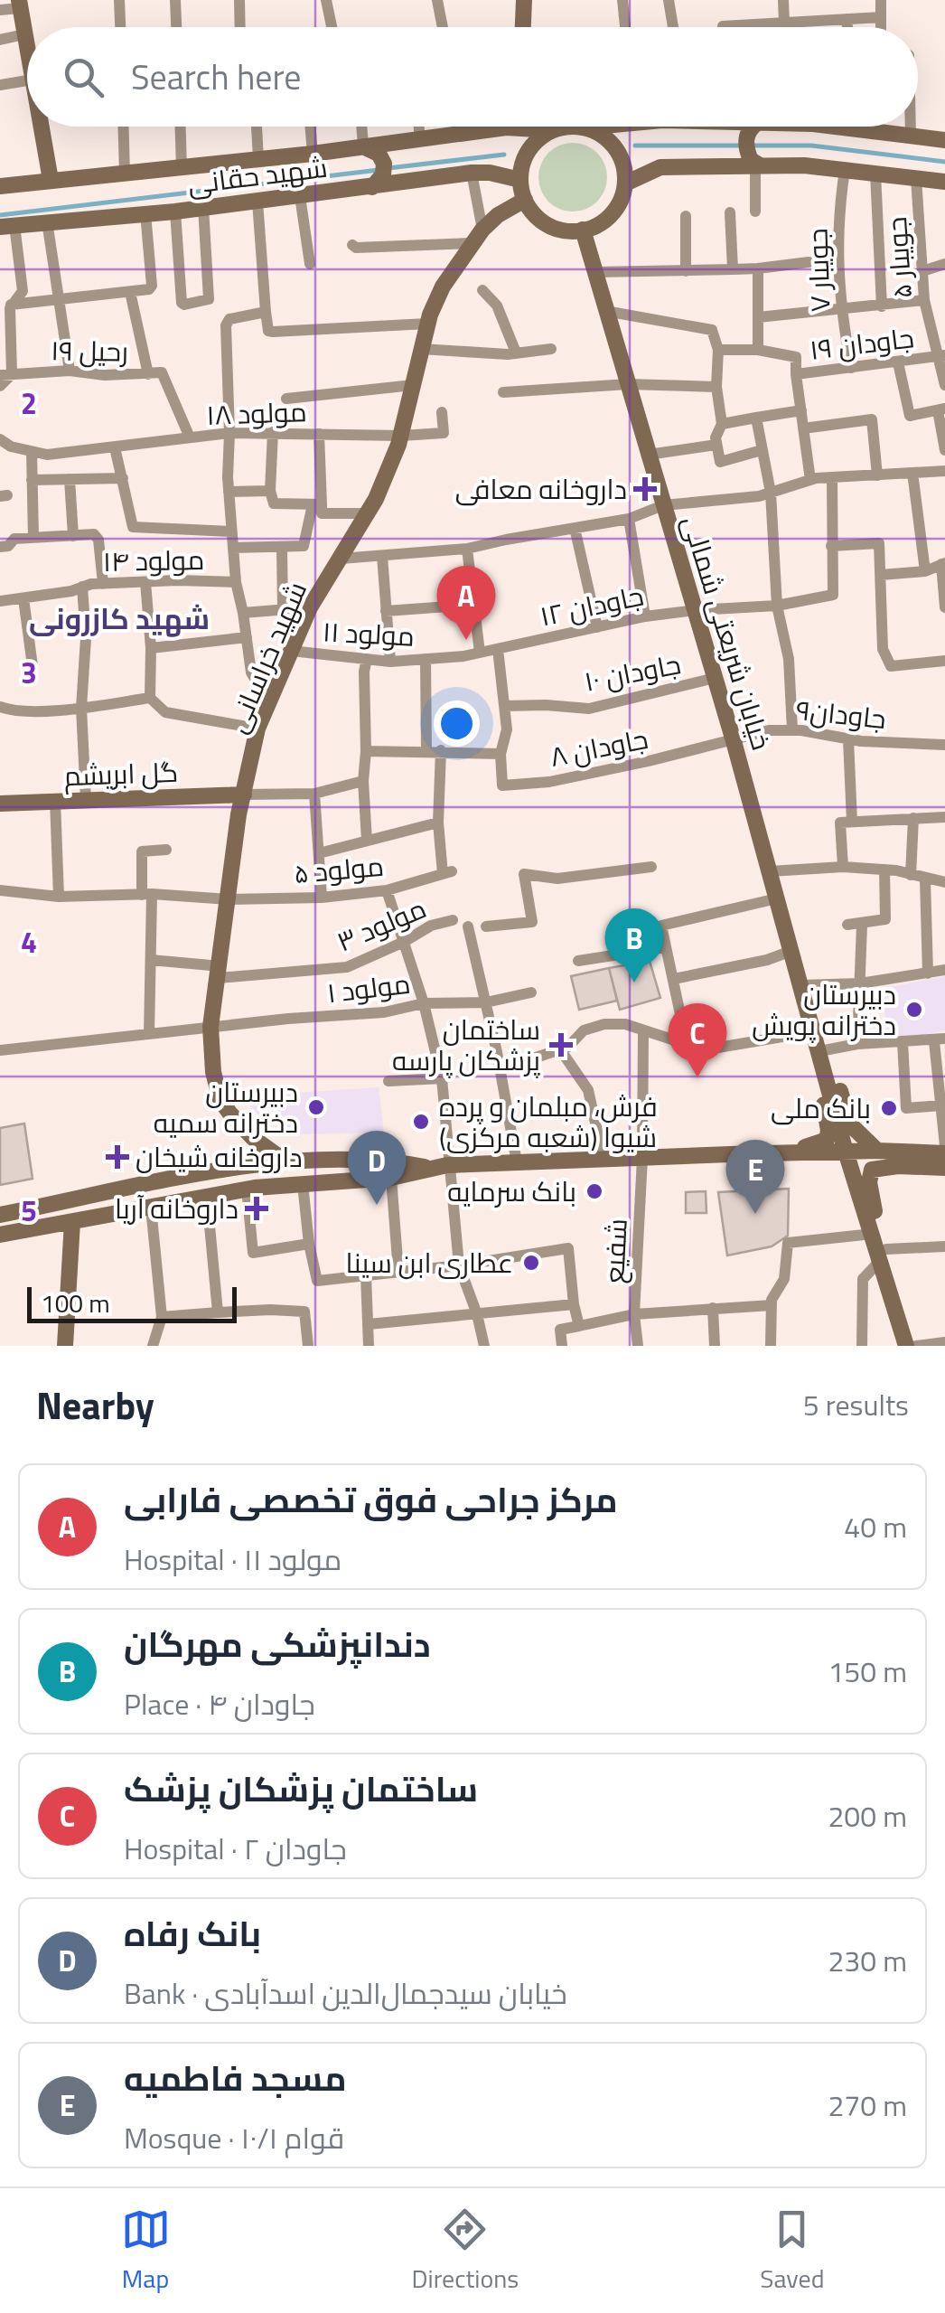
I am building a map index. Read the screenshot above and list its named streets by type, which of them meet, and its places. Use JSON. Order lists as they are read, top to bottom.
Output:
{
  "streets": {
    "main road": [
      "شهید حقانی",
      "خیابان شریعتی شمالی",
      "شهید خراسانی",
      "گل ابریشم"
    ],
    "street": [
      "جویبار ۵",
      "جویبار ۷",
      "جاودان ۱۹",
      "رحیل ۱۹",
      "مولود ۱۸",
      "مولود ۱۴",
      "جاودان ۱۲",
      "مولود ۱۱",
      "جاودان ۱۰",
      "جاودان۹",
      "جاودان ۸",
      "مولود ۵",
      "مولود ۳",
      "مولود ۱",
      "شفیع"
    ]
  },
  "crossings": [
    ["شهید حقانی", "خیابان شریعتی شمالی"],
    ["شهید حقانی", "شهید خراسانی"],
    ["جویبار ۵", "جاودان ۱۹"],
    ["جویبار ۷", "جاودان ۱۹"],
    ["رحیل ۱۹", "مولود ۱۸"],
    ["مولود ۱۸", "شهید خراسانی"],
    ["مولود ۱۴", "شهید خراسانی"],
    ["جاودان ۱۲", "خیابان شریعتی شمالی"],
    ["جاودان ۱۲", "مولود ۱۱"],
    ["خیابان شریعتی شمالی", "شهید خراسانی"],
    ["خیابان شریعتی شمالی", "جاودان ۱۰"],
    ["خیابان شریعتی شمالی", "جاودان۹"],
    ["خیابان شریعتی شمالی", "جاودان ۸"],
    ["مولود ۱۱", "شهید خراسانی"],
    ["شهید خراسانی", "گل ابریشم"],
    ["شهید خراسانی", "مولود ۵"],
    ["شهید خراسانی", "مولود ۳"],
    ["شهید خراسانی", "مولود ۱"],
    ["جاودان۹", "جاودان ۸"]
  ],
  "districts": ["شهید کازرونی"],
  "places": {
    "health": [
      "داروخانه معافی",
      "ساختمان پزشکان پارسه",
      "داروخانه شیخان",
      "داروخانه آریا"
    ],
    "other": [
      "دبیرستان دخترانه پویش",
      "دبیرستان دخترانه سمیه",
      "بانک ملی",
      "فرش، مبلمان و پرده شیوا (شعبه مرکزی)",
      "بانک سرمایه",
      "عطاری ابن سینا"
    ]
  },
  "scale_bar": "100 m",
  "page": {
    "search": "Search here",
    "pins": [
      "A",
      "B",
      "C",
      "D",
      "E"
    ],
    "scale": "100 m",
    "heading": ["Nearby", "5 results"],
    "list": [
      {
        "mark": "A",
        "name": "مرکز جراحی فوق تخصصی فارابی",
        "note": "Hospital · مولود ۱۱",
        "value": "40 m"
      },
      {
        "mark": "B",
        "name": "دندانپزشکی مهرگان",
        "note": "Place · جاودان ۴",
        "value": "150 m"
      },
      {
        "mark": "C",
        "name": "ساختمان پزشکان پزشک",
        "note": "Hospital · جاودان ۲",
        "value": "200 m"
      },
      {
        "mark": "D",
        "name": "بانک رفاه",
        "note": "Bank · خیابان سیدجمال‌الدین اسدآبادی",
        "value": "230 m"
      },
      {
        "mark": "E",
        "name": "مسجد فاطمیه",
        "note": "Mosque · قوام ۱۰/۱",
        "value": "270 m"
      }
    ],
    "nav": ["Map", "Directions", "Saved"]
  },
  "grid": {
    "rows": [
      "2",
      "3",
      "4",
      "5"
    ]
  }
}
